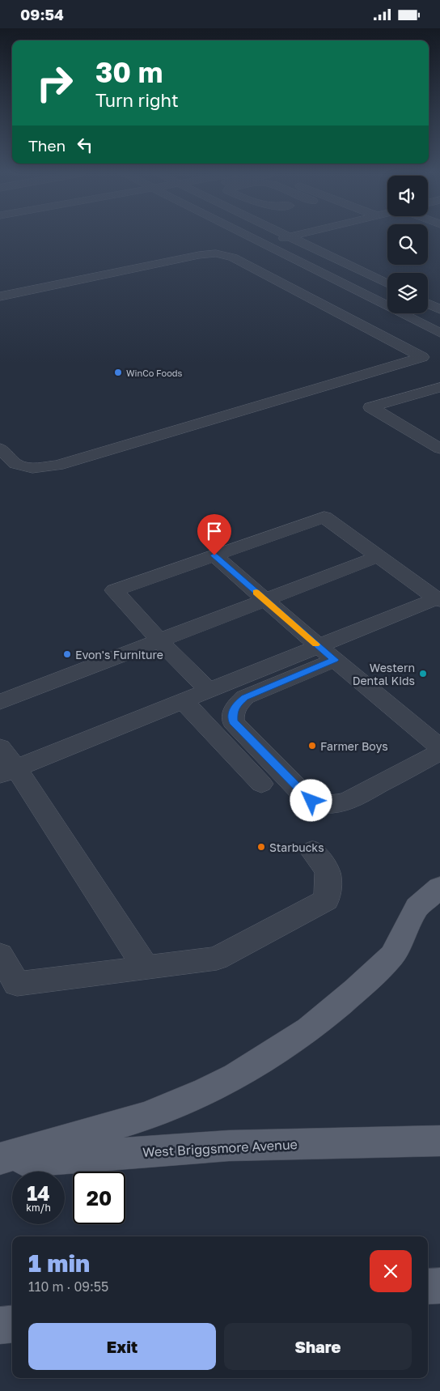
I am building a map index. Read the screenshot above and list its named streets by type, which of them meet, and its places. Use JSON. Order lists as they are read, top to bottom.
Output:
{
  "streets": {
    "main road": ["West Briggsmore Avenue"]
  },
  "places": [
    "WinCo Foods",
    "Evon's Furniture",
    "Western Dental Kids",
    "Farmer Boys",
    "Starbucks"
  ],
  "page": {
    "status": "09:54",
    "turn": ["30 m", "Turn right"],
    "then": "Then",
    "speed": "14 km/h",
    "limit": "20",
    "heading": ["1 min", "110 m · 09:55"],
    "buttons": ["Exit", "Share"]
  }
}
